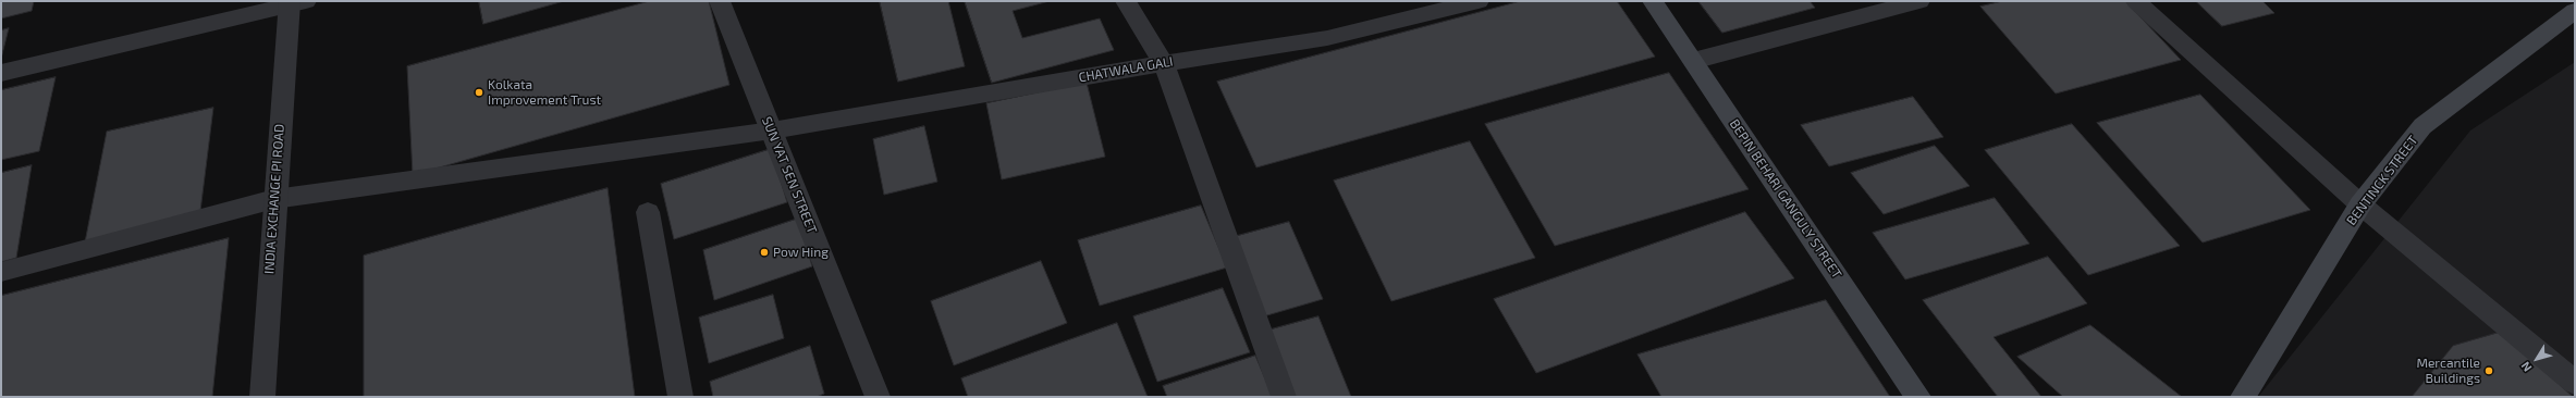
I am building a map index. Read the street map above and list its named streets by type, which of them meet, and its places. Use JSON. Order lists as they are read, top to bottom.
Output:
{
  "streets": {
    "main road": ["BENTINCK STREET", "BEPIN BEHARI GANGULY STREET"],
    "street": ["CHATWALA GALI", "SUN YAT SEN STREET", "INDIA EXCHANGE PI ROAD"]
  },
  "crossings": [
    ["CHATWALA GALI", "SUN YAT SEN STREET"],
    ["CHATWALA GALI", "INDIA EXCHANGE PI ROAD"]
  ],
  "places": ["Kolkata Improvement Trust", "Pow Hing", "Mercantile Buildings"],
  "north": "bottom left"
}
